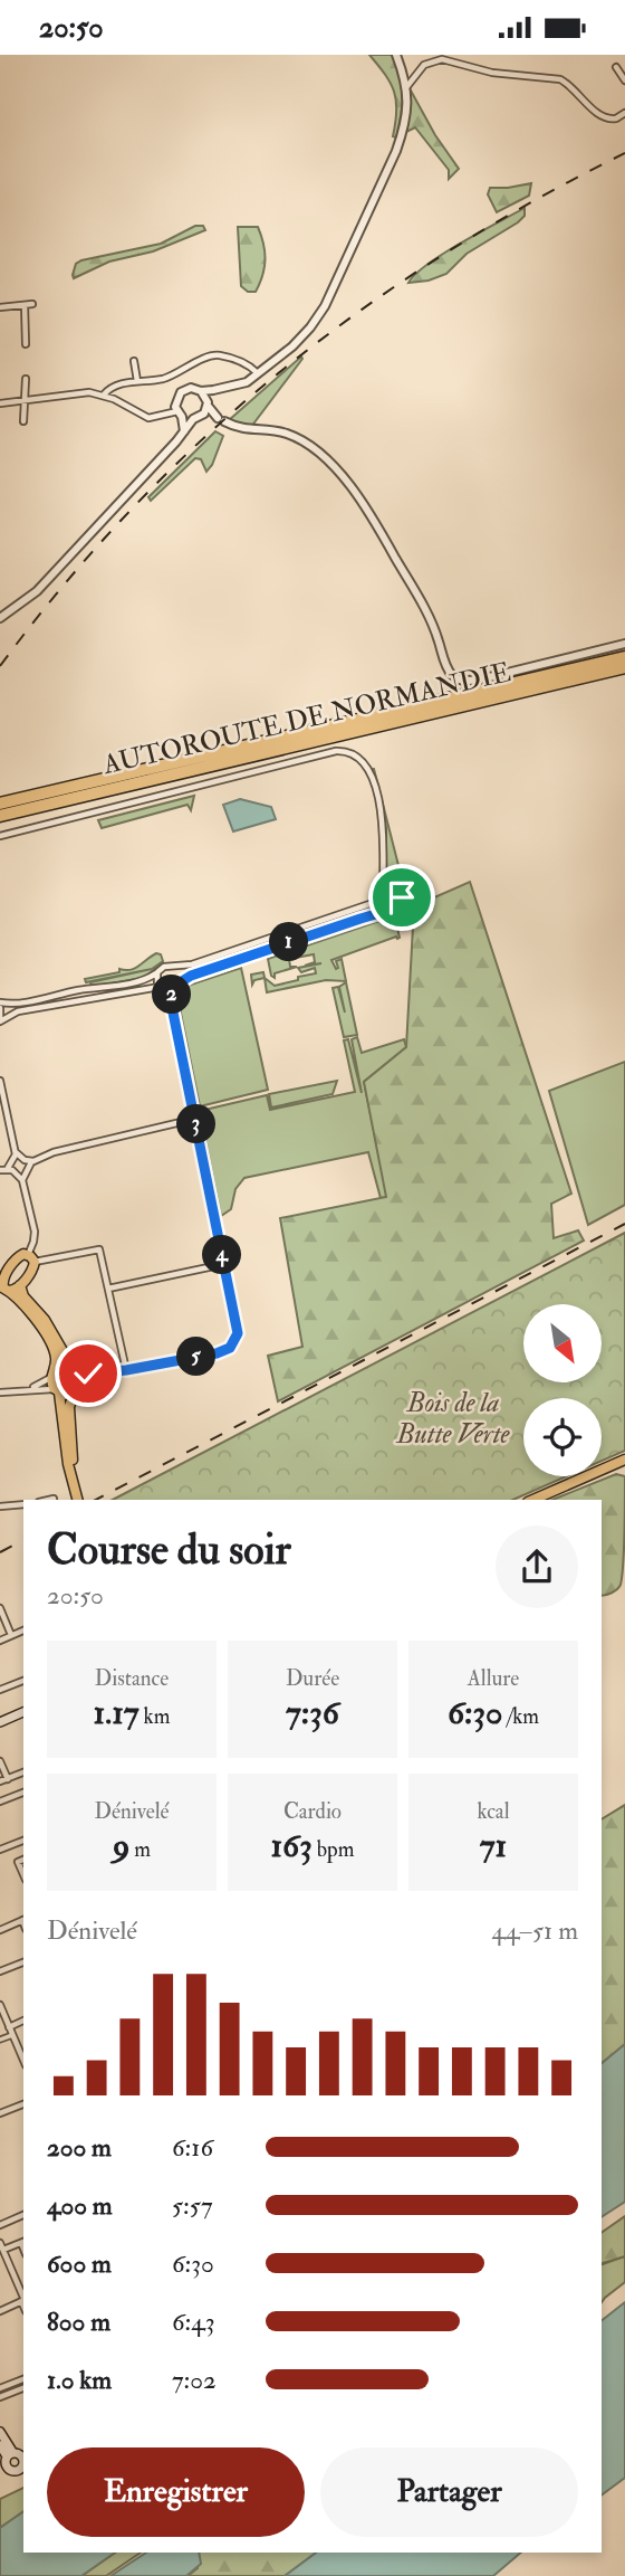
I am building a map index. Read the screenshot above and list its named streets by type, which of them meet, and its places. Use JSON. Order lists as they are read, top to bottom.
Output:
{
  "streets": {
    "highway": ["AUTOROUTE DE NORMANDIE"]
  },
  "parks": ["Bois de la Butte Verte"],
  "north": "bottom right",
  "page": {
    "status": "20:50",
    "pins": [
      "1",
      "2",
      "3",
      "4",
      "5"
    ],
    "heading": ["Course du soir", "20:50"],
    "stats": [
      ["Distance", "1.17 km"],
      ["Durée", "7:36"],
      ["Allure", "6:30 /km"],
      ["Dénivelé", "9 m"],
      ["Cardio", "163 bpm"],
      ["kcal", "71"]
    ],
    "chart": ["Dénivelé", "44–51 m"],
    "list": [
      {
        "name": "200 m",
        "note": "6:16"
      },
      {
        "name": "400 m",
        "note": "5:57"
      },
      {
        "name": "600 m",
        "note": "6:30"
      },
      {
        "name": "800 m",
        "note": "6:43"
      },
      {
        "name": "1.0 km",
        "note": "7:02"
      }
    ],
    "buttons": ["Enregistrer", "Partager"]
  }
}
